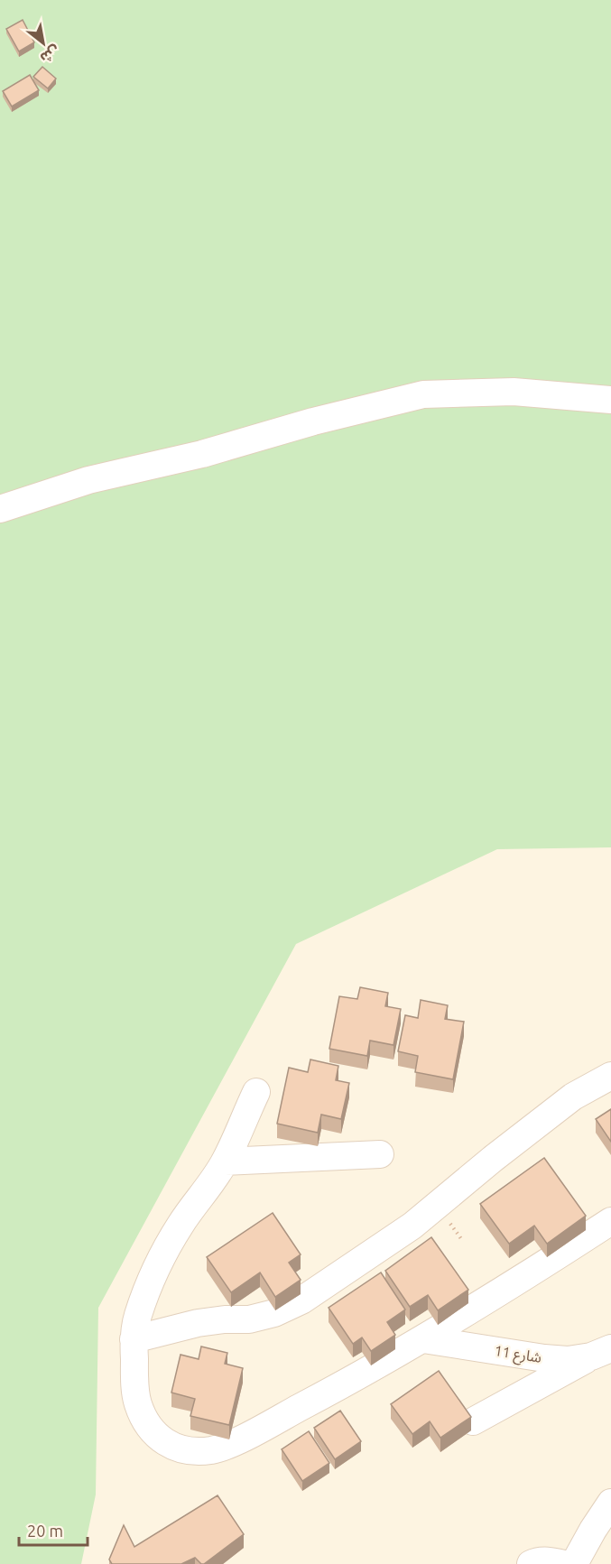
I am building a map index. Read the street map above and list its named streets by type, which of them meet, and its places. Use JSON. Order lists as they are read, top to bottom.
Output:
{
  "streets": {
    "street": ["شارع 11"]
  },
  "scale_bar": "20 m",
  "north": "bottom right"
}
